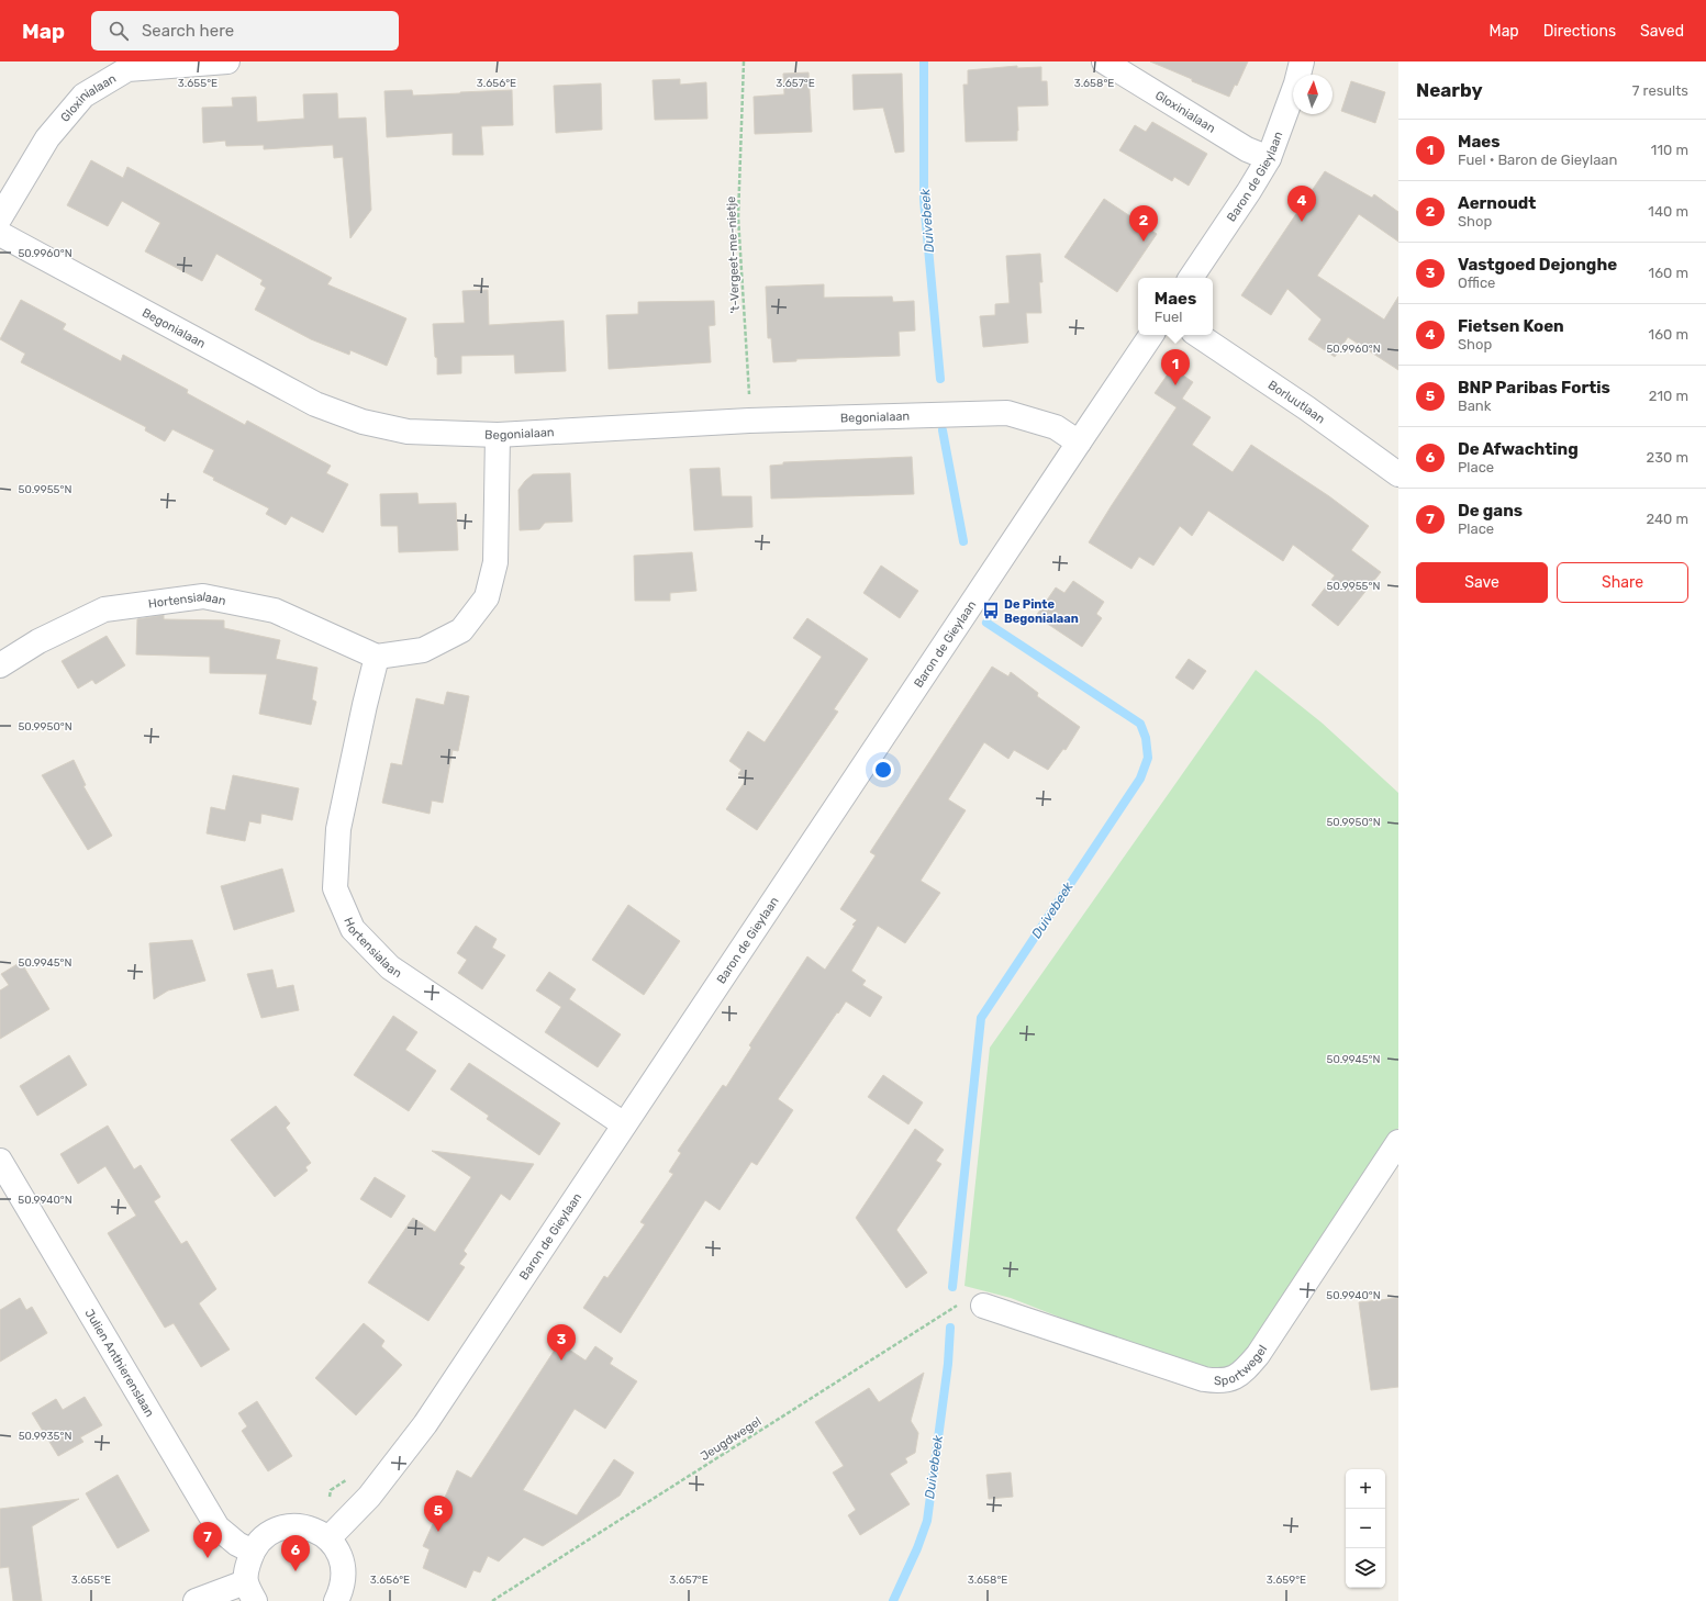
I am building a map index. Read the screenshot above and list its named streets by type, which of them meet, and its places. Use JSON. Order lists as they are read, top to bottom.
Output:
{
  "streets": {
    "street": [
      "Gloxinialaan",
      "Baron de Gieylaan",
      "Begonialaan",
      "Borluutlaan",
      "Hortensialaan",
      "Sportwegel",
      "Julien Anthierenslaan"
    ],
    "path": ["'t-Vergeet-me-nietje", "Jeugdwegel"]
  },
  "crossings": [
    ["Gloxinialaan", "Baron de Gieylaan"],
    ["Baron de Gieylaan", "Begonialaan"],
    ["Baron de Gieylaan", "Hortensialaan"],
    ["'t-Vergeet-me-nietje", "Begonialaan"],
    ["Sportwegel", "Jeugdwegel"]
  ],
  "water": ["Duivebeek"],
  "places": {
    "bus stop": ["De Pinte Begonialaan"]
  },
  "north": "top",
  "page": {
    "header": "Map",
    "search": "Search here",
    "nav": ["Map", "Directions", "Saved"],
    "heading": ["Nearby", "7 results"],
    "list": [
      {
        "mark": "1",
        "name": "Maes",
        "note": "Fuel · Baron de Gieylaan",
        "value": "110 m"
      },
      {
        "mark": "2",
        "name": "Aernoudt",
        "note": "Shop",
        "value": "140 m"
      },
      {
        "mark": "3",
        "name": "Vastgoed Dejonghe",
        "note": "Office",
        "value": "160 m"
      },
      {
        "mark": "4",
        "name": "Fietsen Koen",
        "note": "Shop",
        "value": "160 m"
      },
      {
        "mark": "5",
        "name": "BNP Paribas Fortis",
        "note": "Bank",
        "value": "210 m"
      },
      {
        "mark": "6",
        "name": "De Afwachting",
        "note": "Place",
        "value": "230 m"
      },
      {
        "mark": "7",
        "name": "De gans",
        "note": "Place",
        "value": "240 m"
      }
    ],
    "pins": [
      "4",
      "2",
      "1",
      "3",
      "5",
      "7",
      "6"
    ],
    "popup": ["Maes", "Fuel"],
    "buttons": ["Save", "Share"],
    "map_buttons": ["+", "−"]
  },
  "coordinates": [
    "3.655°E",
    "3.656°E",
    "3.657°E",
    "3.658°E",
    "50.9960°N",
    "50.9955°N",
    "50.9950°N",
    "50.9945°N",
    "50.9940°N",
    "50.9935°N",
    "3.659°E"
  ]
}
